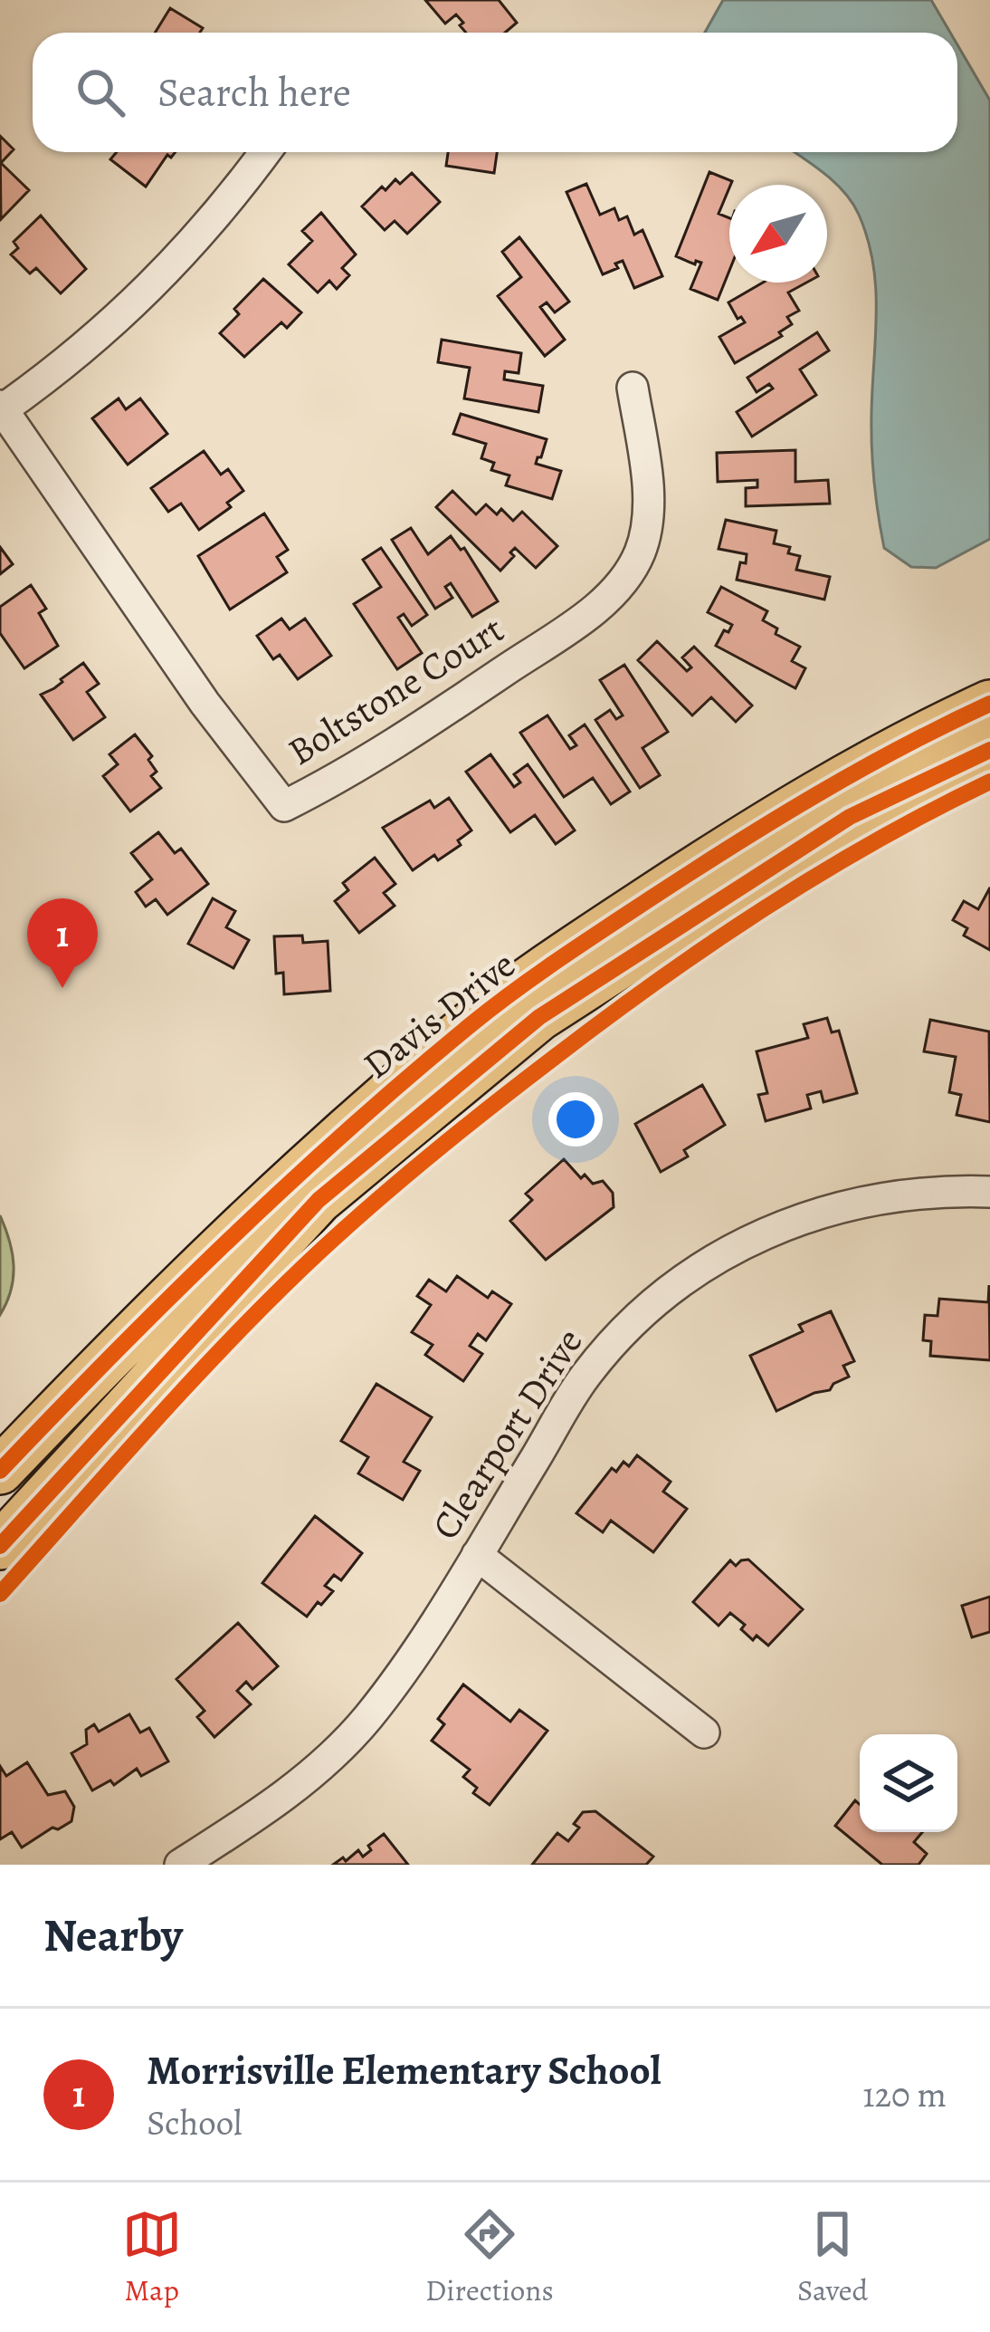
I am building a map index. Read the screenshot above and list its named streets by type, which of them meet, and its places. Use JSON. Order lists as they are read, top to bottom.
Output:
{
  "streets": {
    "main road": ["Davis Drive"],
    "street": ["Boltstone Court", "Clearport Drive"]
  },
  "north": "bottom left",
  "page": {
    "search": "Search here",
    "pins": "1",
    "heading": "Nearby",
    "list": [
      {
        "mark": "1",
        "name": "Morrisville Elementary School",
        "note": "School",
        "value": "120 m"
      }
    ],
    "nav": ["Map", "Directions", "Saved"]
  }
}
